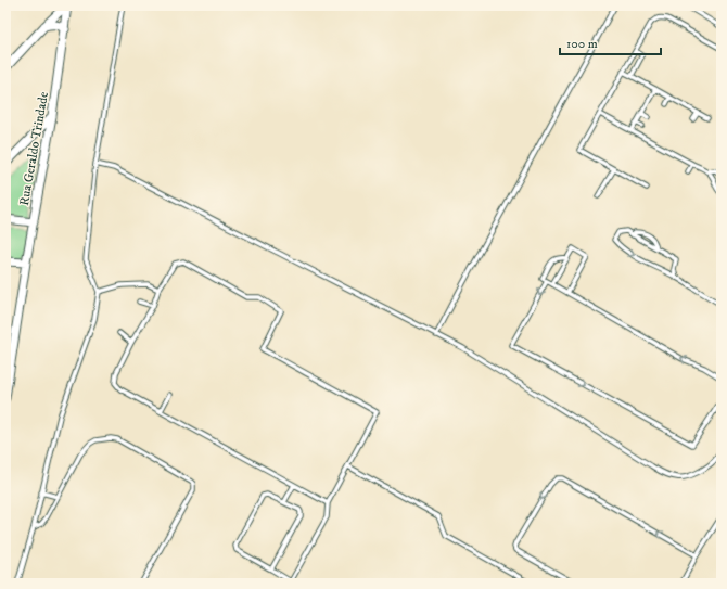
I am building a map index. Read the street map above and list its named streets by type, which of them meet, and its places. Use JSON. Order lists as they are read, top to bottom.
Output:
{
  "streets": {
    "street": ["Rua Geraldo Trindade"]
  },
  "scale_bar": "100 m"
}
